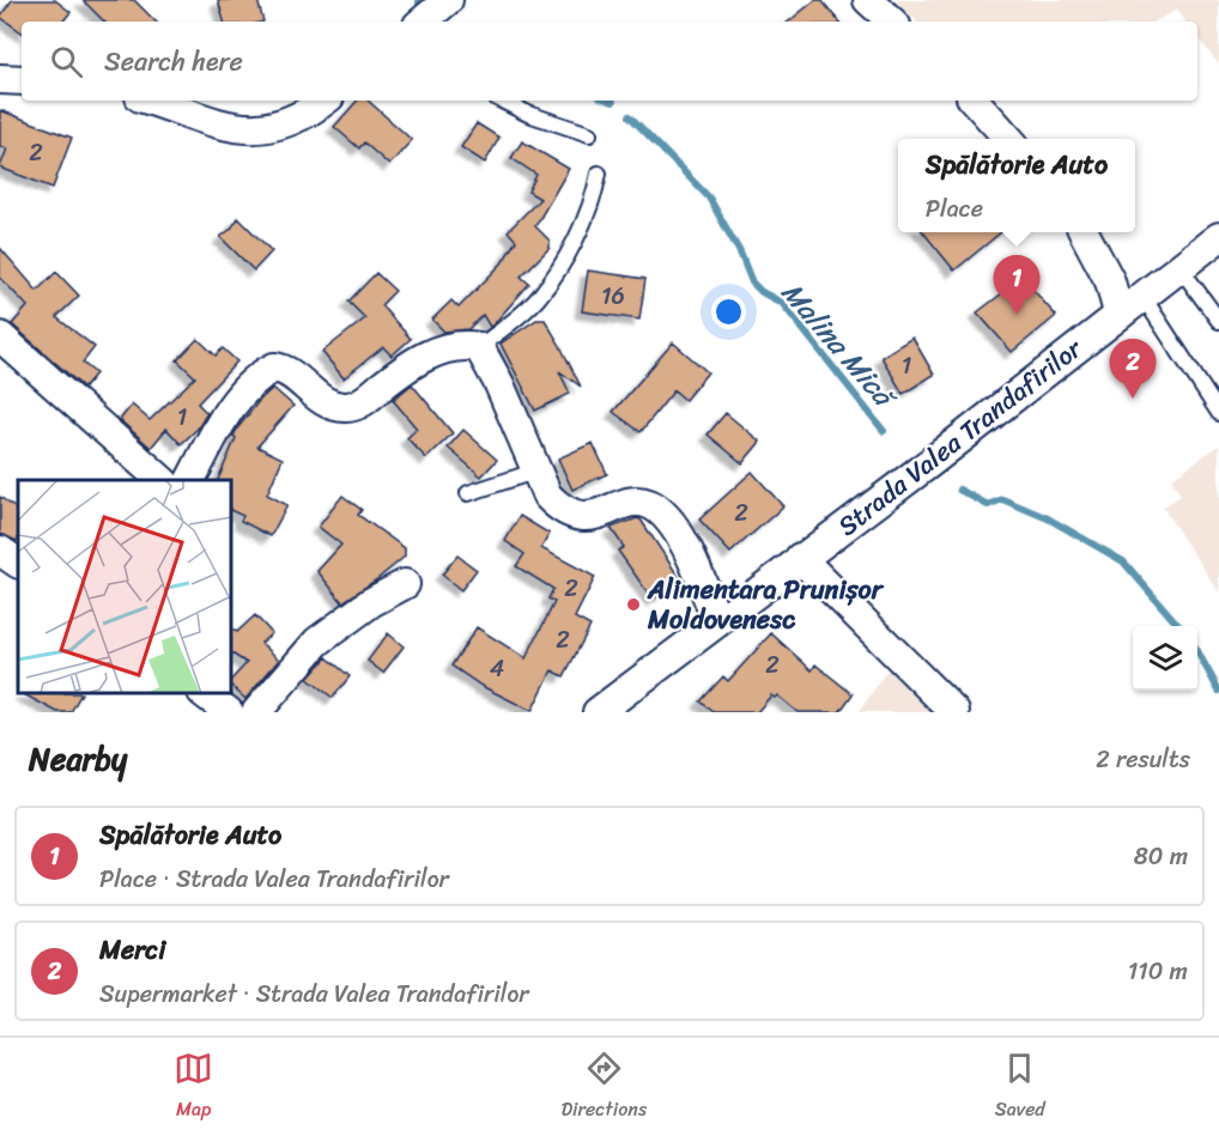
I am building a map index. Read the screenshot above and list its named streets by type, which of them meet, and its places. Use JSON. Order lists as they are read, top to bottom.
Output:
{
  "streets": {
    "street": ["Strada Valea Trandafirilor"]
  },
  "water": ["Malina Mică"],
  "places": ["Alimentara Prunișor Moldovenesc"],
  "house_numbers": [
    "2",
    "16",
    "1",
    "1",
    "2",
    "2",
    "2",
    "2",
    "4"
  ],
  "page": {
    "search": "Search here",
    "popup": ["Spălătorie Auto", "Place"],
    "pins": ["1", "2"],
    "heading": ["Nearby", "2 results"],
    "list": [
      {
        "mark": "1",
        "name": "Spălătorie Auto",
        "note": "Place · Strada Valea Trandafirilor",
        "value": "80 m"
      },
      {
        "mark": "2",
        "name": "Merci",
        "note": "Supermarket · Strada Valea Trandafirilor",
        "value": "110 m"
      }
    ],
    "nav": ["Map", "Directions", "Saved"]
  }
}
